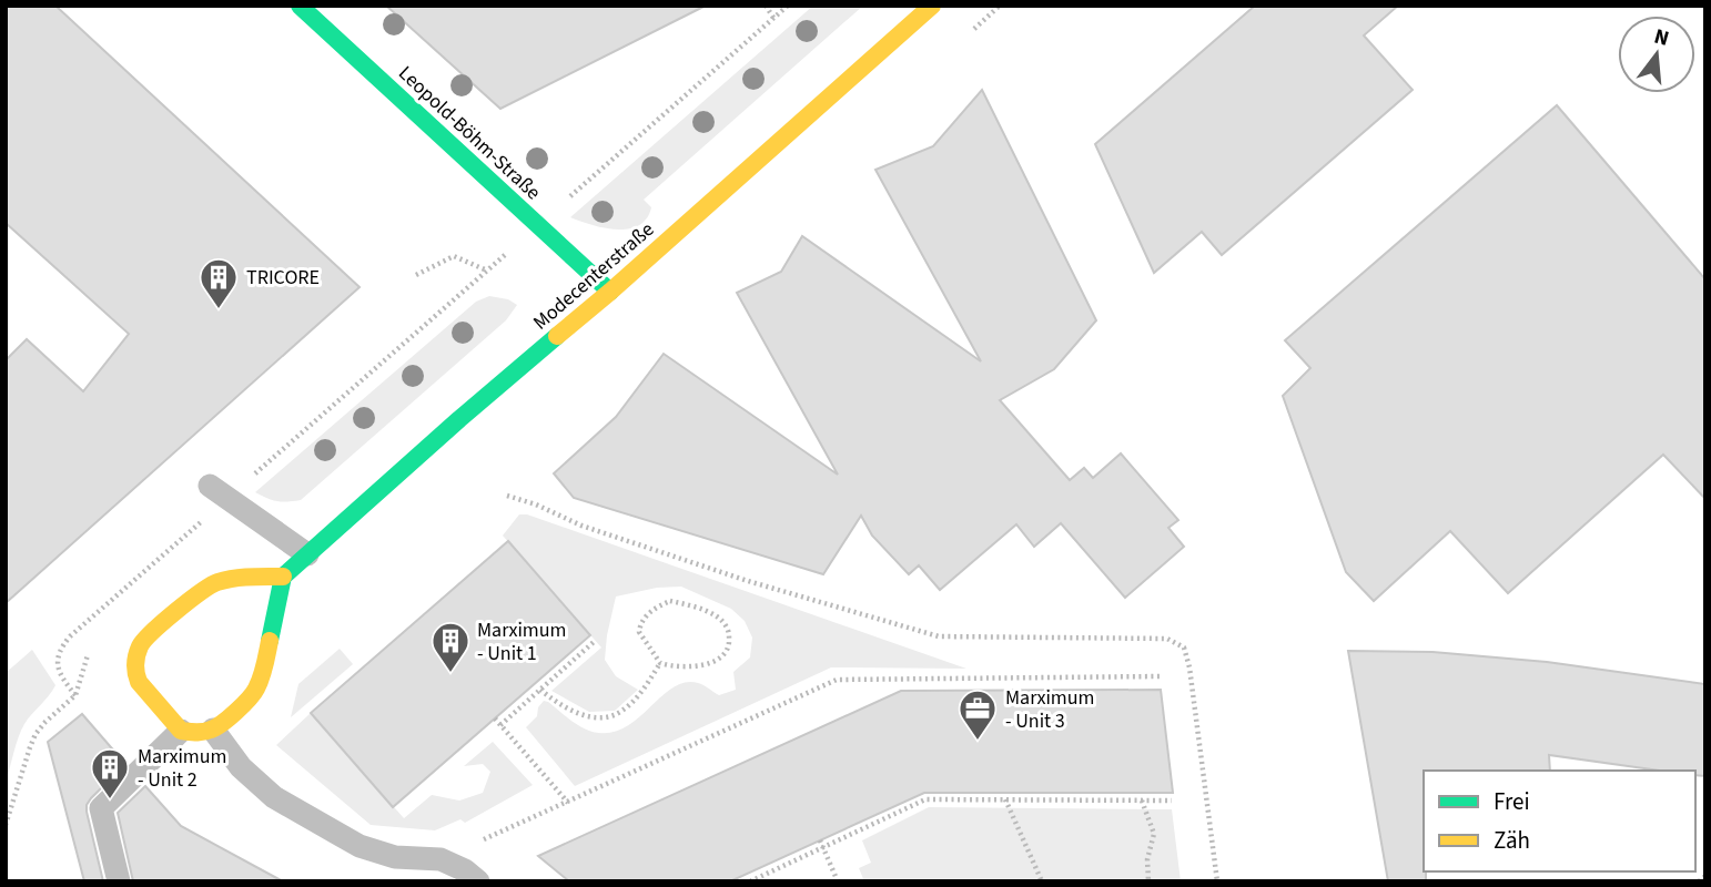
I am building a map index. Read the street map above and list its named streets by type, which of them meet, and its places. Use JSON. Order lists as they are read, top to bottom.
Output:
{
  "streets": {
    "street": ["Leopold-Böhm-Straße", "Modecenterstraße"]
  },
  "crossings": [
    ["Leopold-Böhm-Straße", "Modecenterstraße"]
  ],
  "places": {
    "building": ["TRICORE", "Marximum - Unit 1", "Marximum - Unit 2"],
    "office": ["Marximum - Unit 3"]
  },
  "legend": ["Frei", "Zäh"],
  "north": "top"
}
